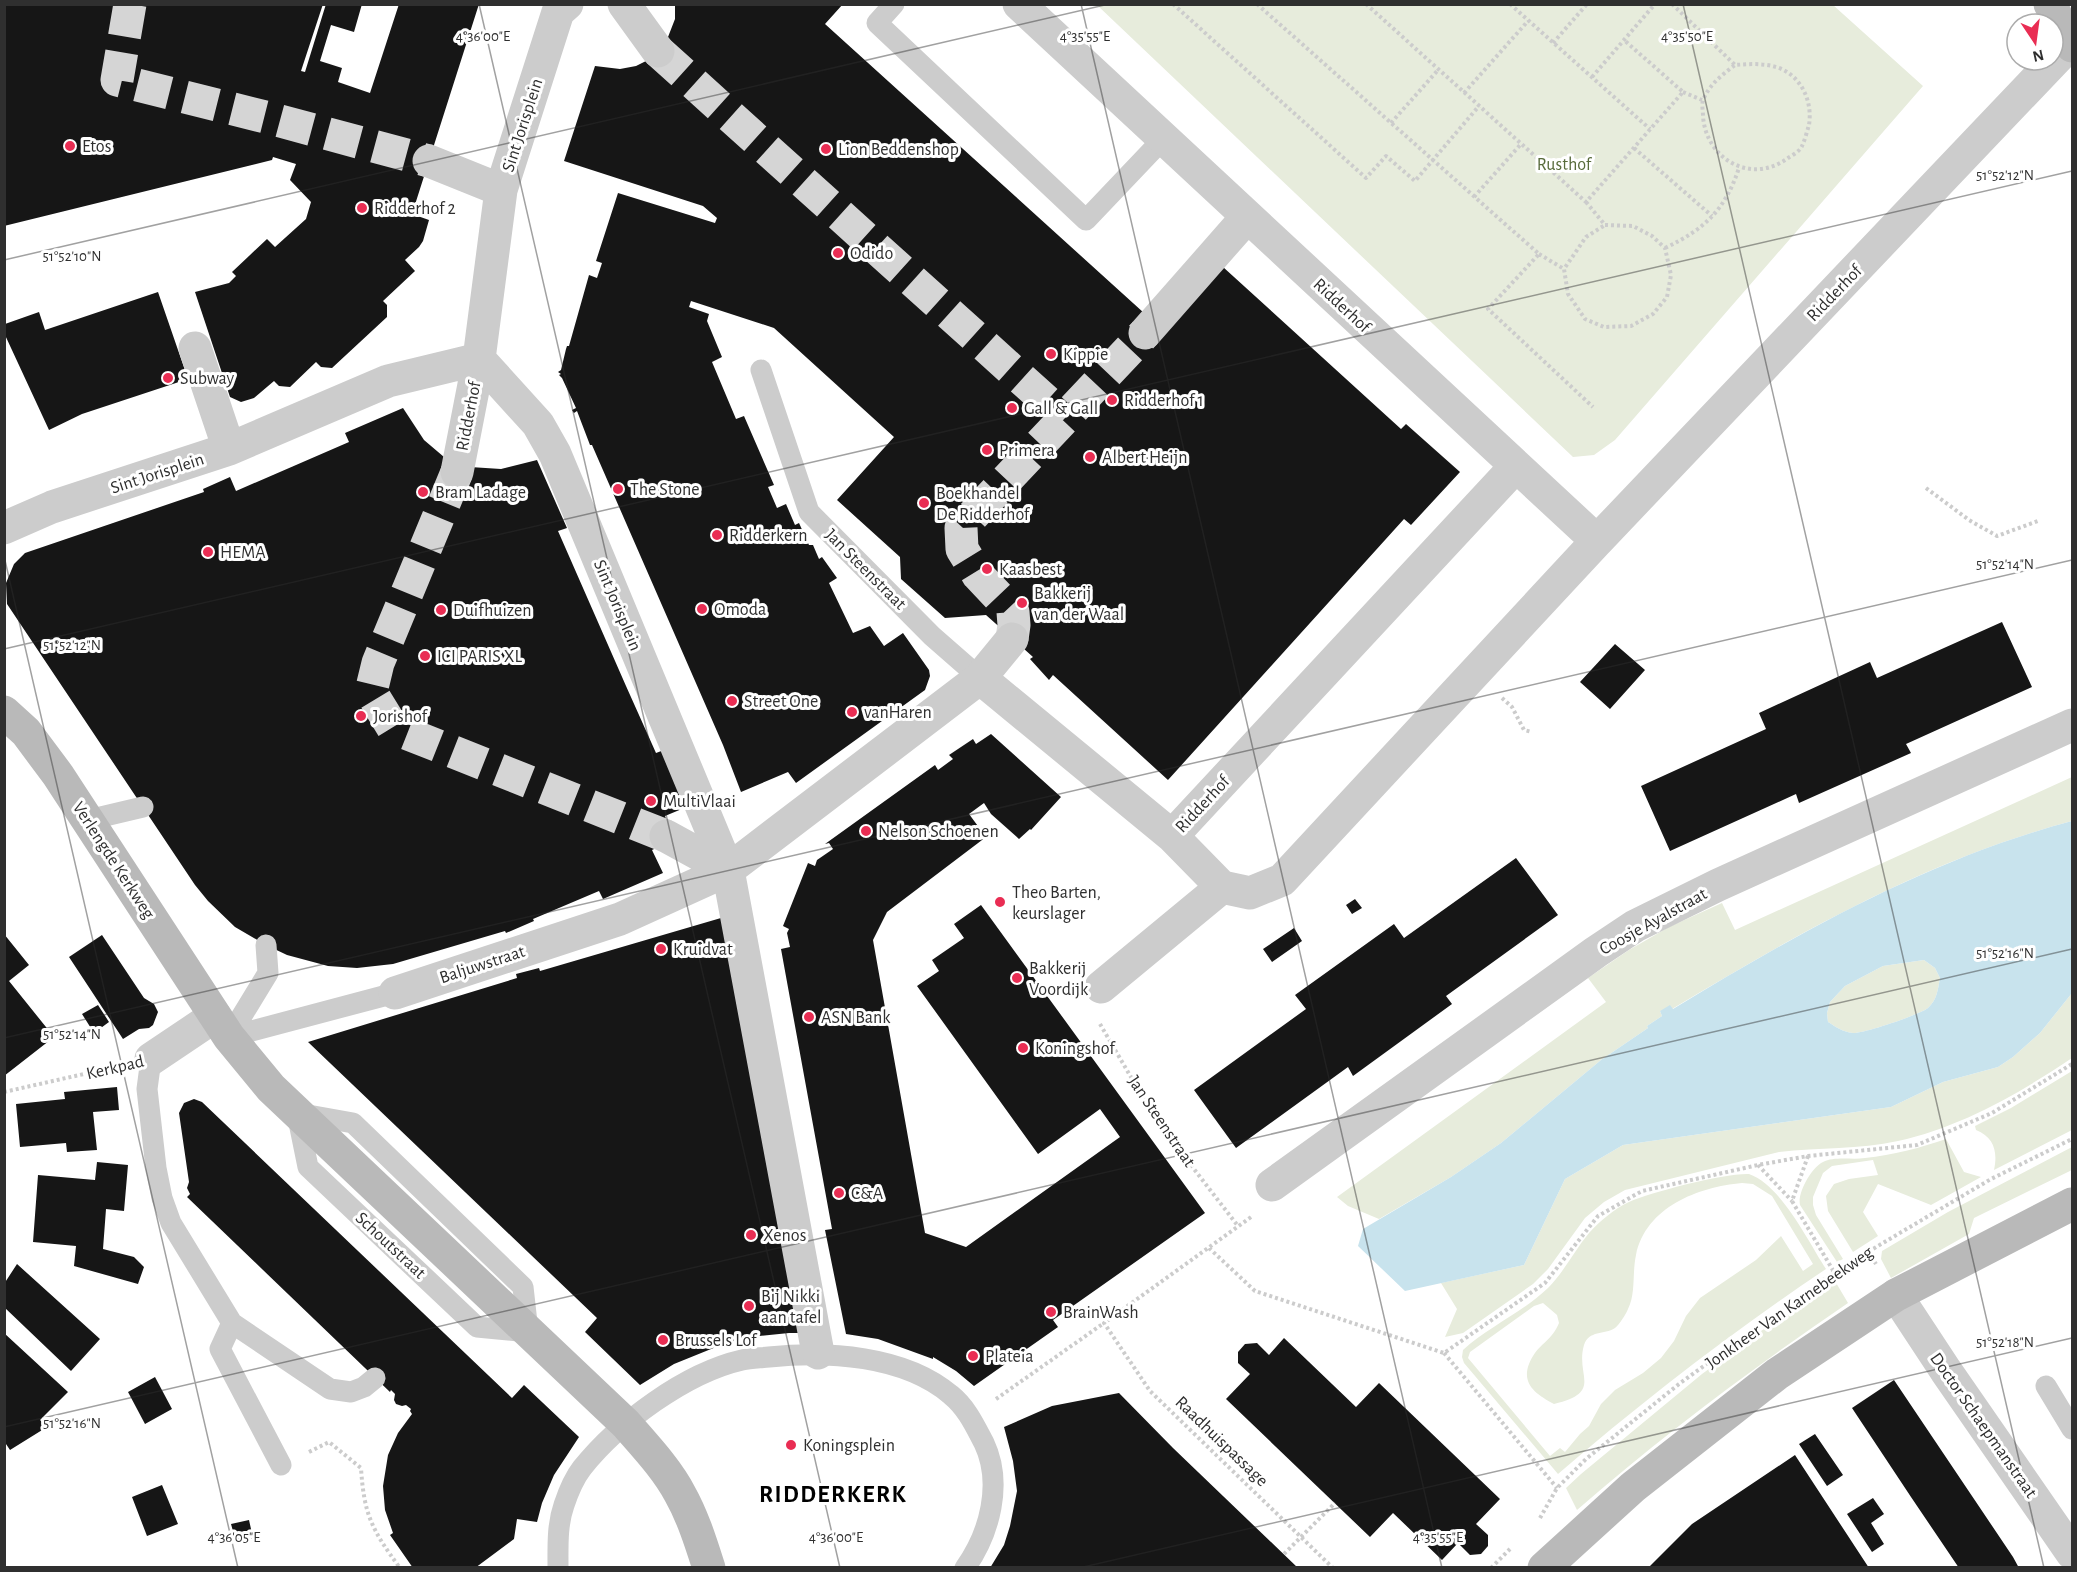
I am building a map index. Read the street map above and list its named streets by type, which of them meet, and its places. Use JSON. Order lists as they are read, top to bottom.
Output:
{
  "streets": {
    "street": [
      "Sint Jorisplein",
      "Ridderhof",
      "Jan Steenstraat",
      "Verlengde Kerkweg",
      "Coosje Ayalstraat",
      "Baljuwstraat",
      "Kerkpad",
      "Schoutstraat",
      "Doctor Schaepmanstraat"
    ],
    "path": ["Jonkheer Van Karnebeekweg", "Raadhuispassage"]
  },
  "crossings": [
    ["Sint Jorisplein", "Ridderhof"],
    ["Sint Jorisplein", "Baljuwstraat"],
    ["Ridderhof", "Jan Steenstraat"],
    ["Verlengde Kerkweg", "Baljuwstraat"],
    ["Verlengde Kerkweg", "Kerkpad"],
    ["Verlengde Kerkweg", "Schoutstraat"],
    ["Baljuwstraat", "Kerkpad"],
    ["Baljuwstraat", "Schoutstraat"],
    ["Kerkpad", "Schoutstraat"]
  ],
  "districts": ["RIDDERKERK"],
  "parks": ["Rusthof"],
  "places": [
    "Etos",
    "Lion Beddenshop",
    "Ridderhof 2",
    "Odido",
    "Kippie",
    "Subway",
    "Ridderhof 1",
    "Gall & Gall",
    "Primera",
    "Albert Heijn",
    "The Stone",
    "Bram Ladage",
    "Boekhandel De Ridderhof",
    "Ridderkern",
    "HEMA",
    "Kaasbest",
    "Bakkerij van der Waal",
    "Omoda",
    "Duifhuizen",
    "ICI PARIS XL",
    "Street One",
    "vanHaren",
    "Jorishof",
    "MultiVlaai",
    "Nelson Schoenen",
    "Theo Barten, keurslager",
    "Kruidvat",
    "Bakkerij Voordijk",
    "ASN Bank",
    "Koningshof",
    "C&A",
    "Xenos",
    "Bij Nikki aan tafel",
    "BrainWash",
    "Brussels Lof",
    "Plateia",
    "Koningsplein"
  ],
  "north": "bottom",
  "coordinates": [
    "4°36'00\"E",
    "4°35'55\"E",
    "4°35'50\"E",
    "51°52'12\"N",
    "51°52'10\"N",
    "51°52'14\"N",
    "51°52'16\"N",
    "51°52'18\"N",
    "4°36'05\"E"
  ]
}
